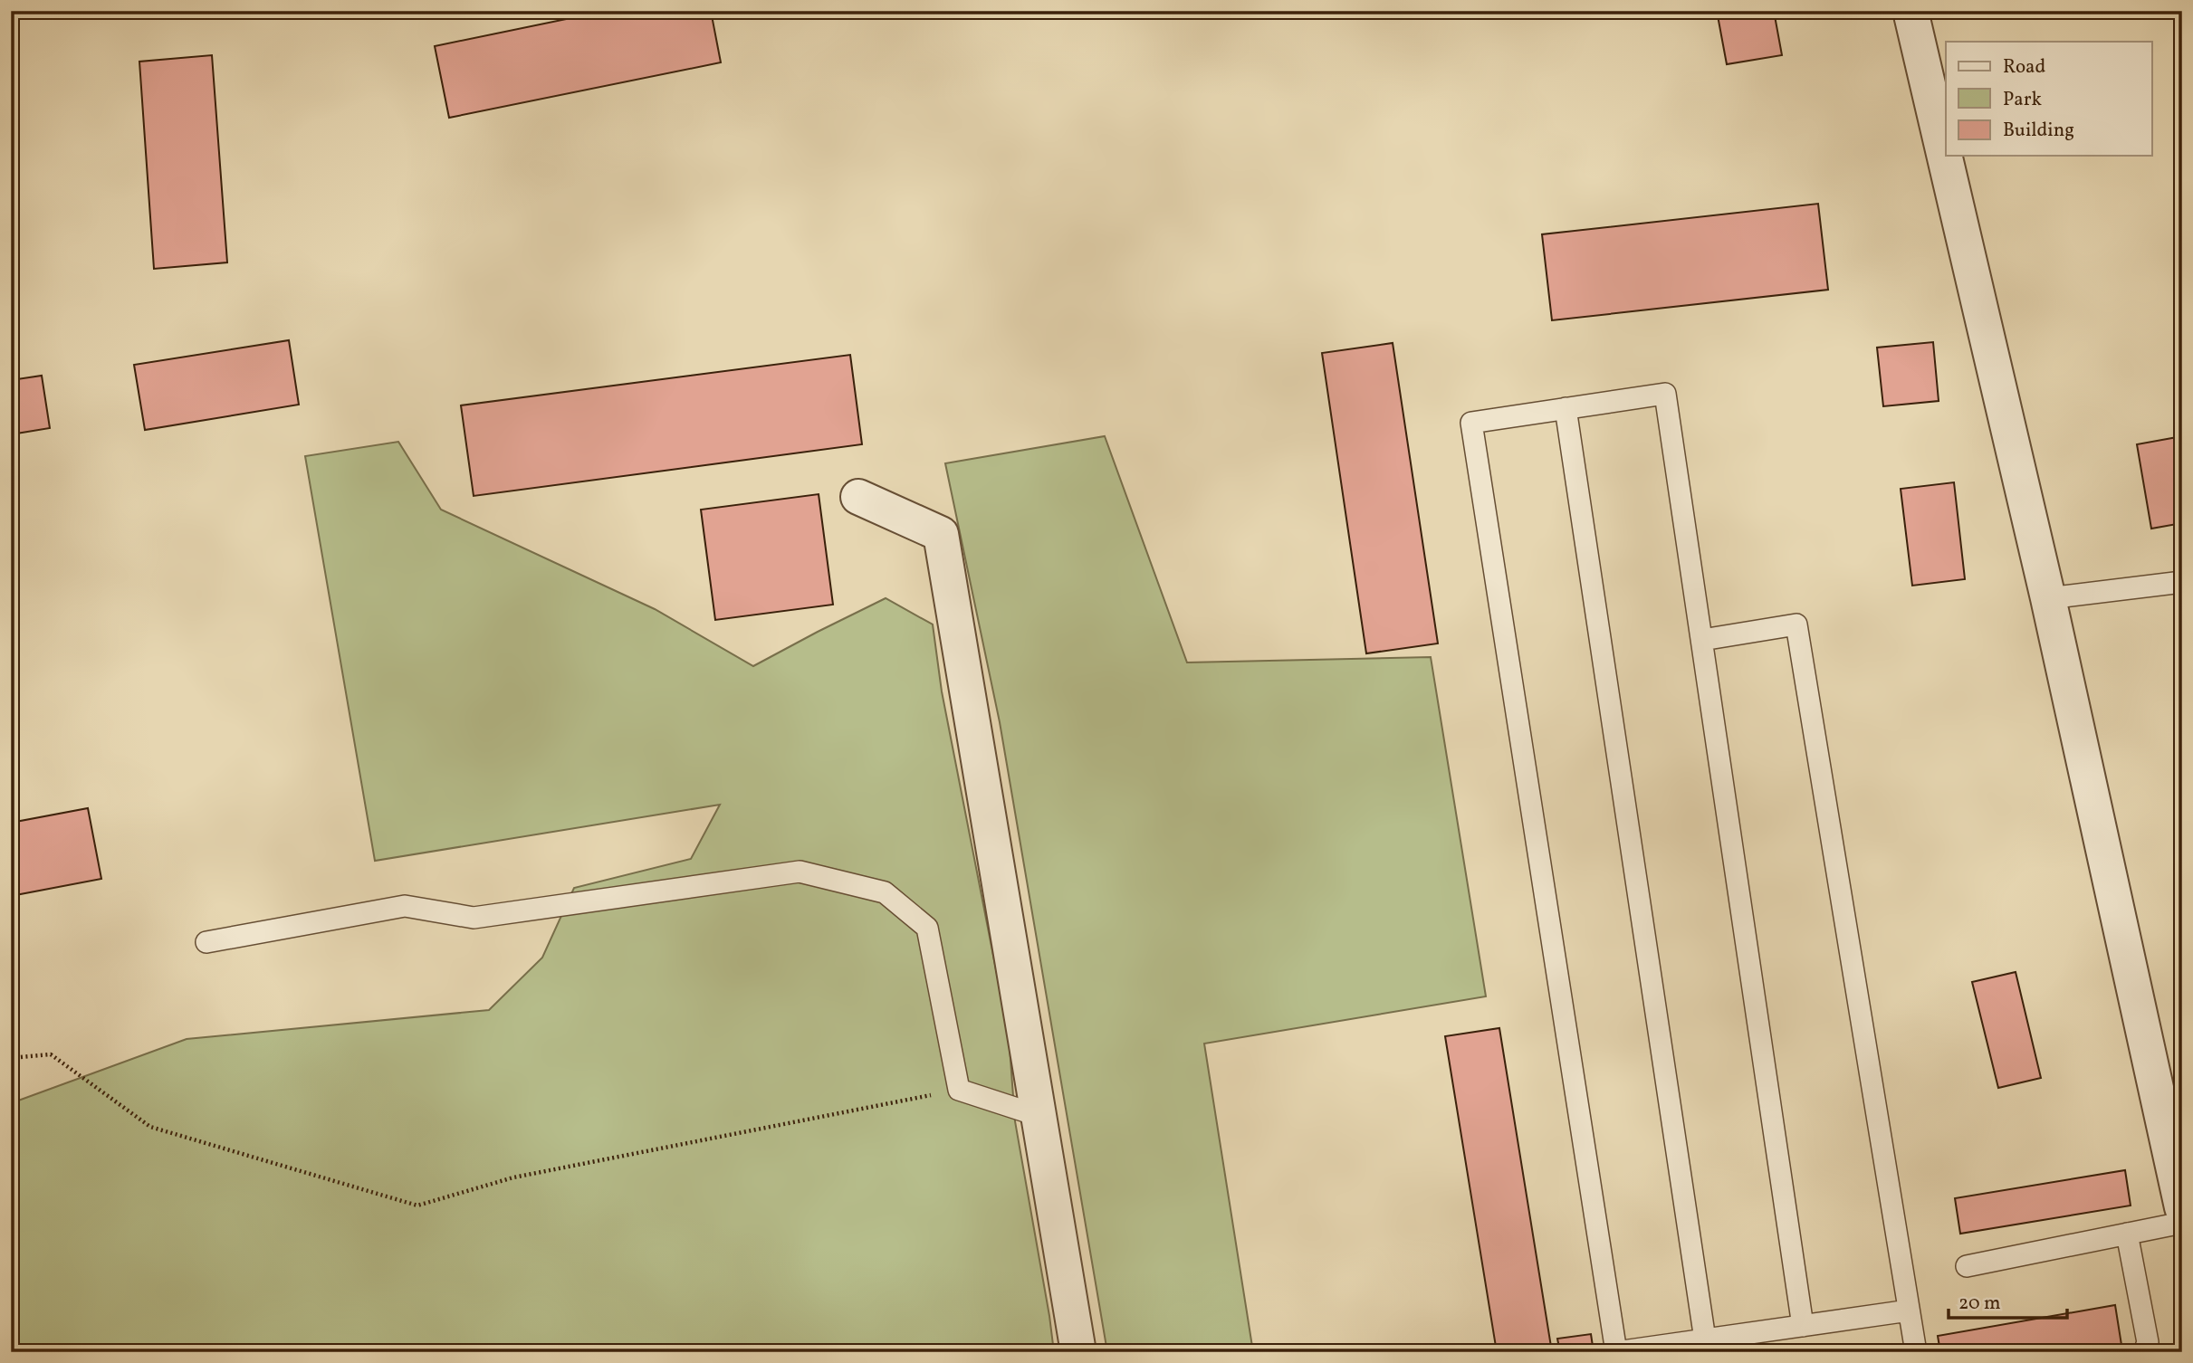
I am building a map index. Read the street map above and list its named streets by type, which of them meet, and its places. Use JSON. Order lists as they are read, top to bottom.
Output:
{
  "legend": ["Road", "Park", "Building"],
  "scale_bar": "20 m"
}
